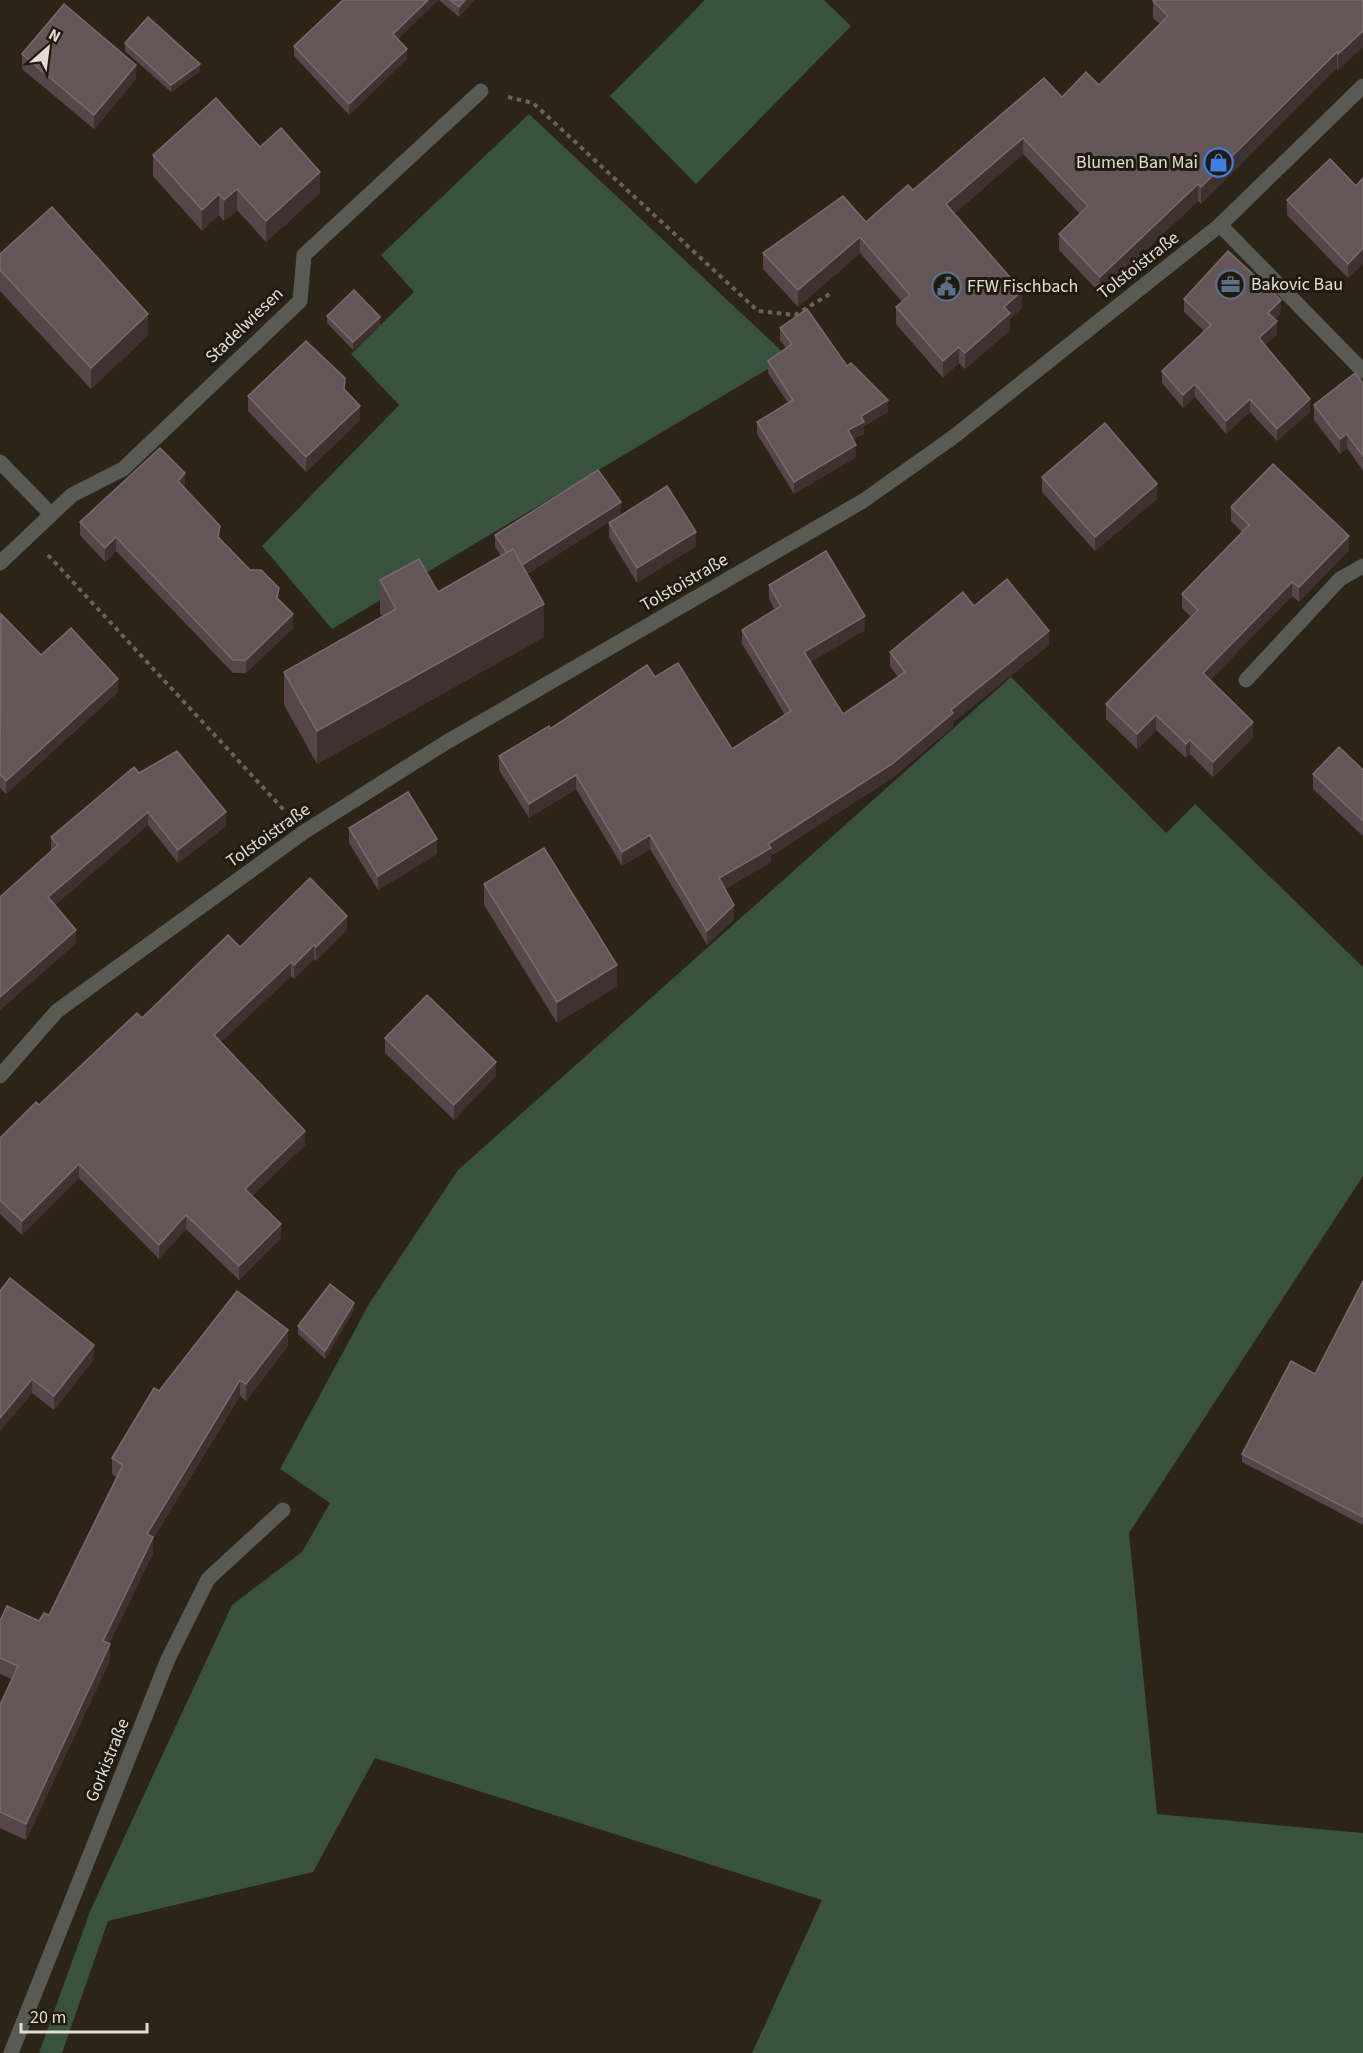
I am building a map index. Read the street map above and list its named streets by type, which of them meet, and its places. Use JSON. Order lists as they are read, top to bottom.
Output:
{
  "streets": {
    "street": ["Tolstoistraße", "Stadelwiesen", "Gorkistraße"]
  },
  "places": {
    "shop": ["Blumen Ban Mai"],
    "office": ["Bakovic Bau"],
    "public building": ["FFW Fischbach"]
  },
  "scale_bar": "20 m",
  "north": "top right"
}
